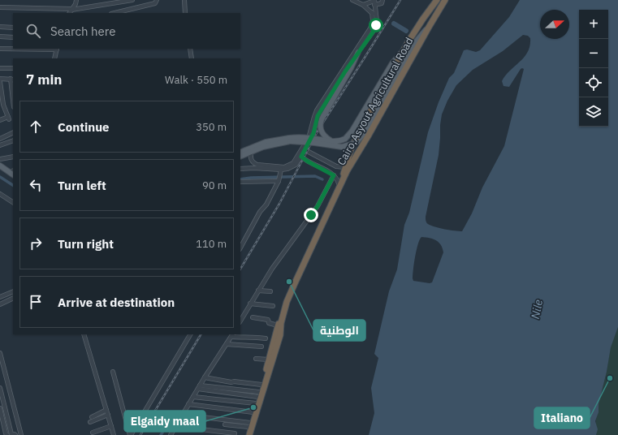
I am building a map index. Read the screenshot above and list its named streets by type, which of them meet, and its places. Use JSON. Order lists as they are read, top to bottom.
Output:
{
  "streets": {
    "highway": ["Cairo,Asyout Agricultural Road"]
  },
  "water": ["Nile"],
  "places": ["الوطنية", "Italiano", "Elgaidy maal"],
  "north": "right",
  "page": {
    "map_buttons": ["+", "−"],
    "search": "Search here",
    "heading": ["7 min", "Walk · 550 m"],
    "list": [
      ["Continue", "350 m"],
      ["Turn left", "90 m"],
      ["Turn right", "110 m"],
      "Arrive at destination"
    ]
  }
}
